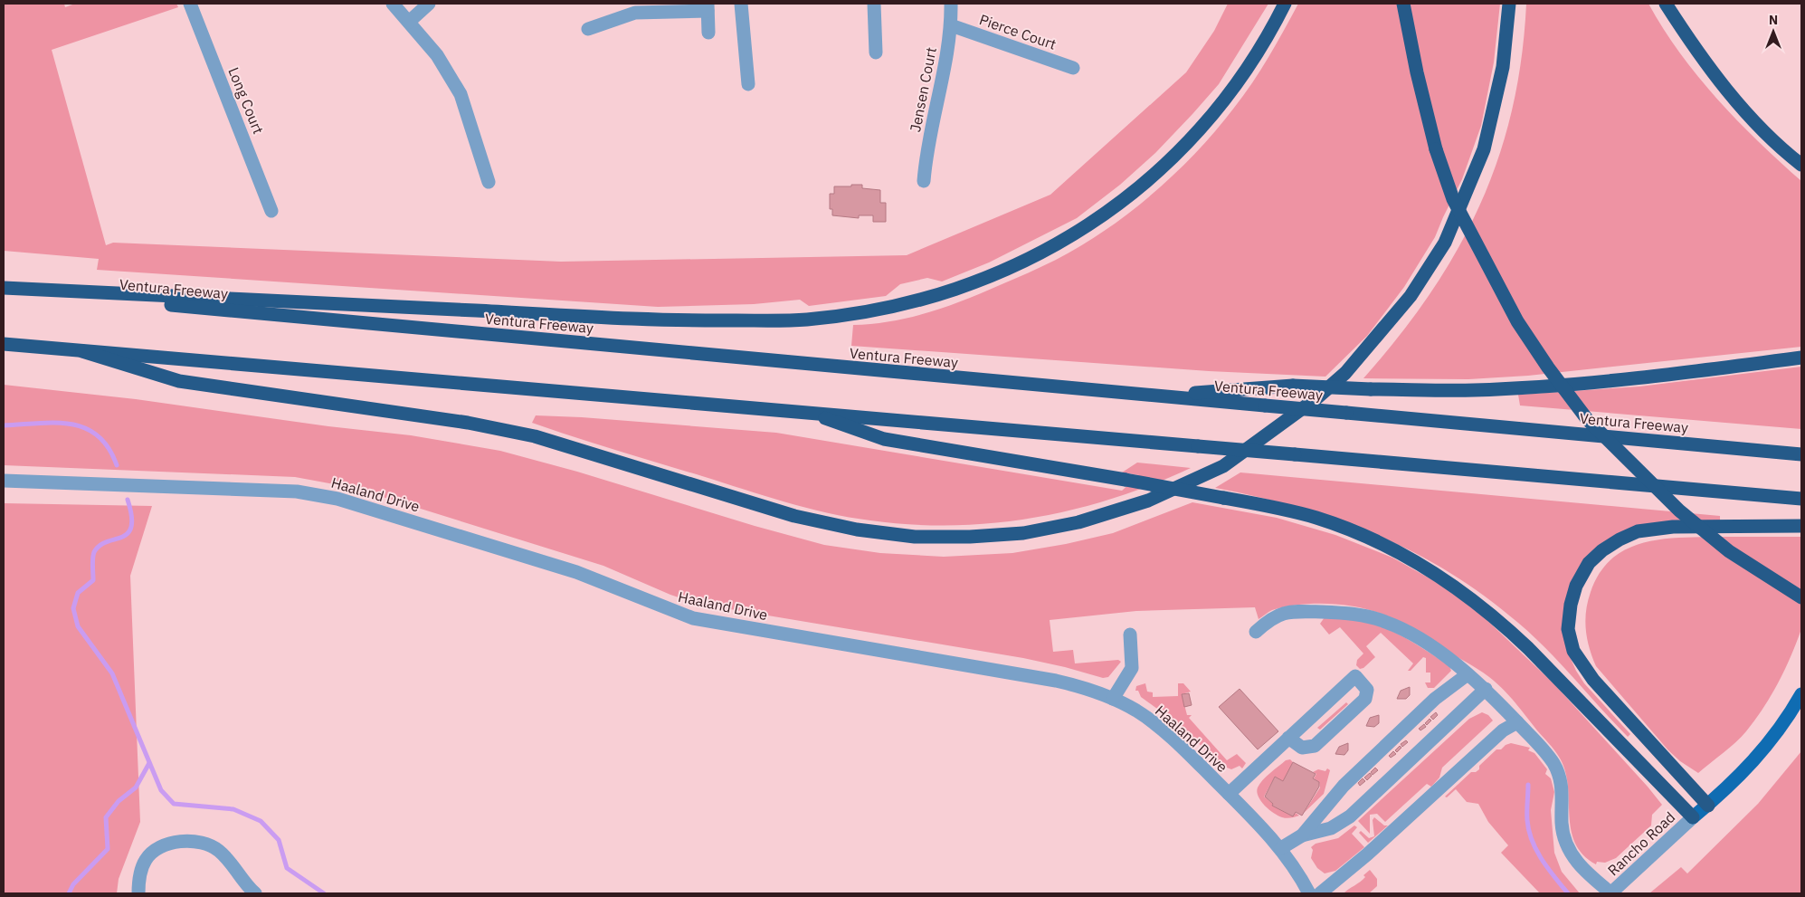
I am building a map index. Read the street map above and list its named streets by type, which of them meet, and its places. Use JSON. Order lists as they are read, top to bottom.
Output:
{
  "streets": {
    "highway": ["Ventura Freeway"],
    "street": [
      "Pierce Court",
      "Jensen Court",
      "Long Court",
      "Haaland Drive",
      "Rancho Road"
    ]
  },
  "crossings": [
    ["Pierce Court", "Jensen Court"]
  ],
  "north": "top"
}
